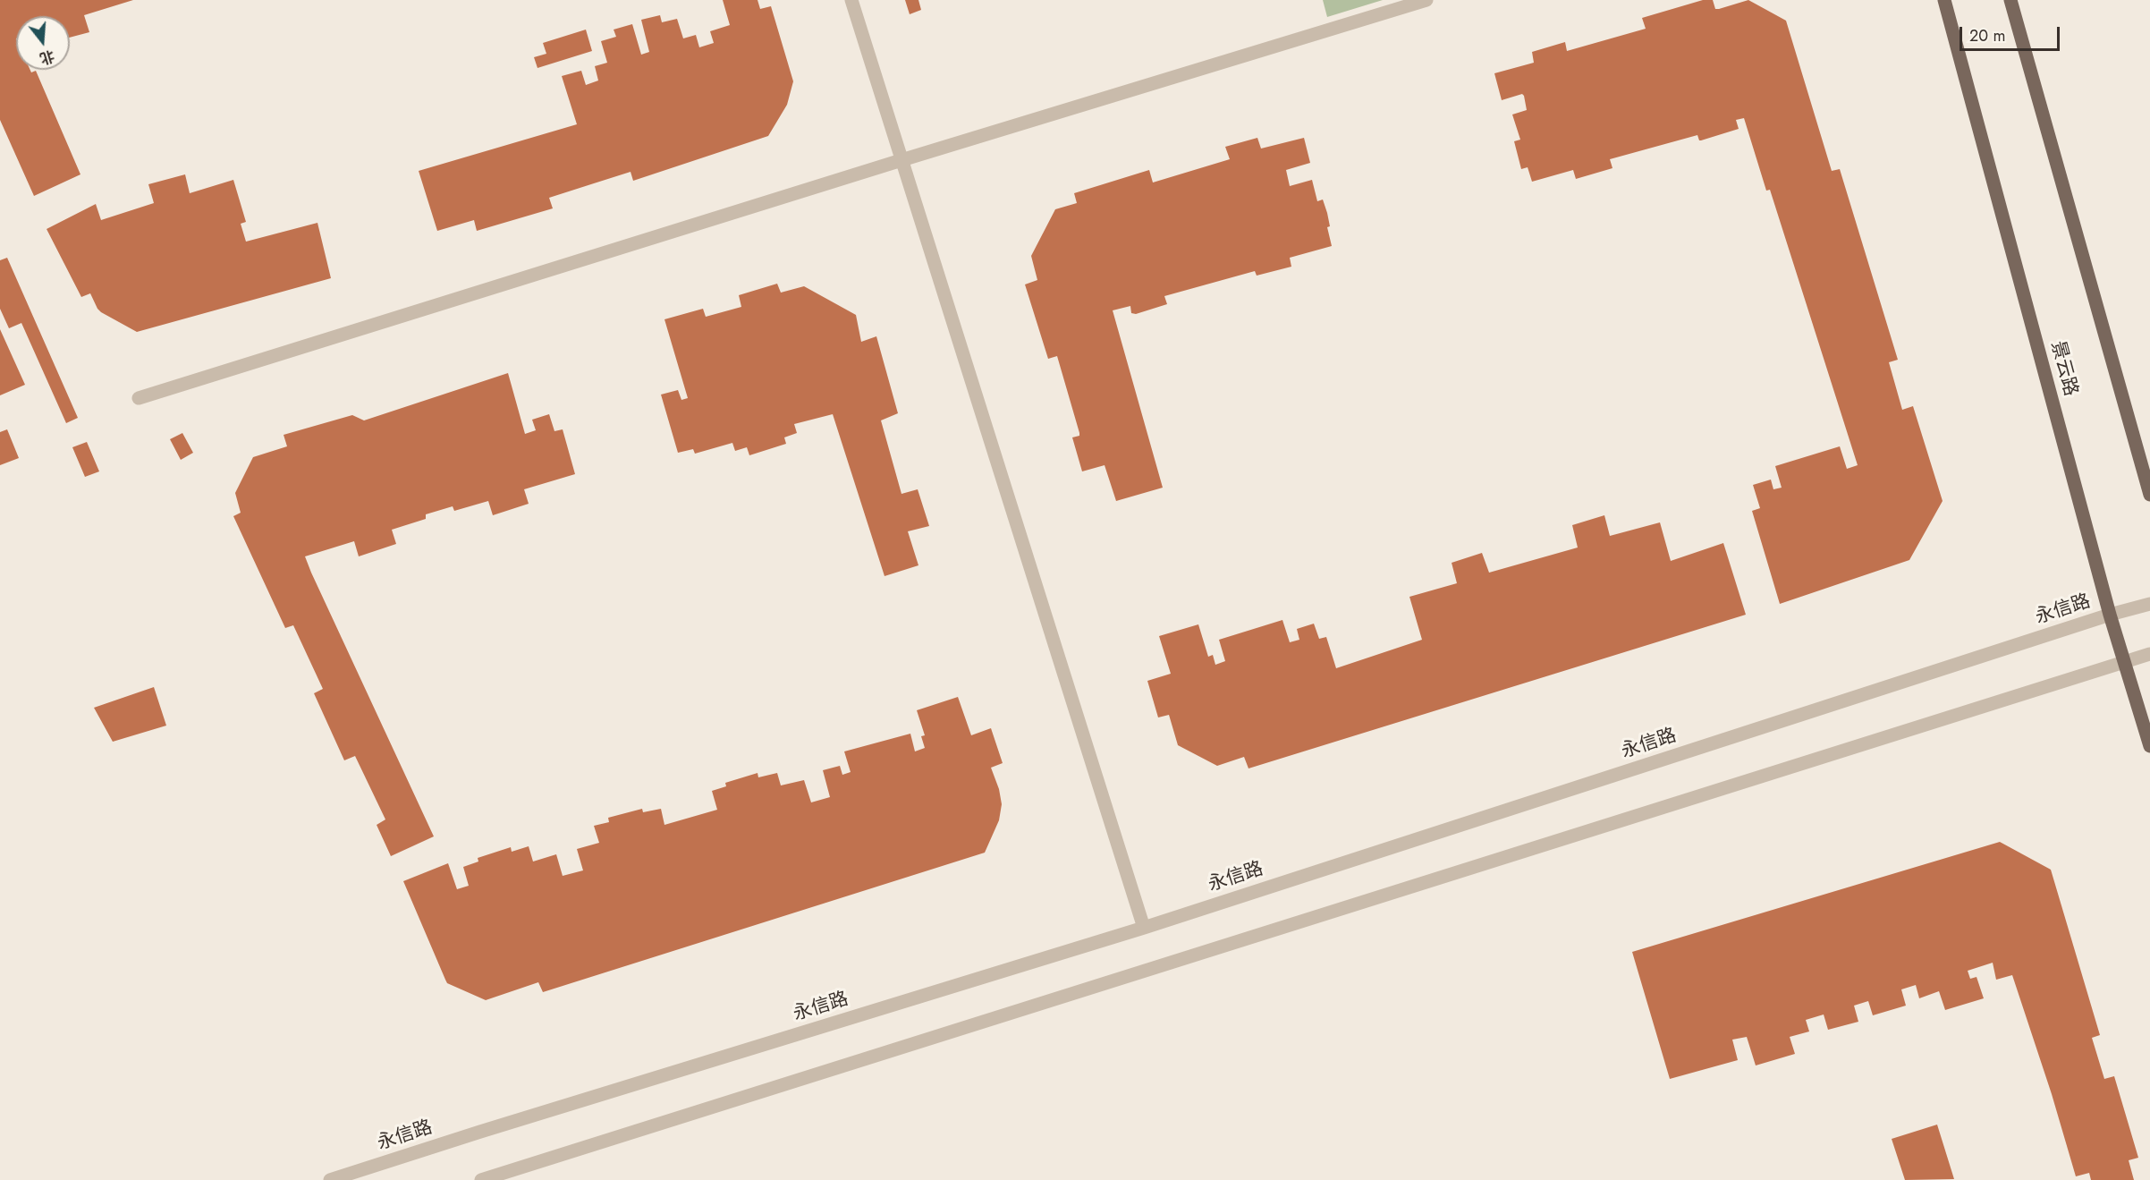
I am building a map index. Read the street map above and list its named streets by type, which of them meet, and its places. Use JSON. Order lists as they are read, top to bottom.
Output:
{
  "streets": {
    "main road": ["景云路"],
    "street": ["永信路"]
  },
  "crossings": [
    ["景云路", "永信路"]
  ],
  "scale_bar": "20 m",
  "north": "bottom"
}
